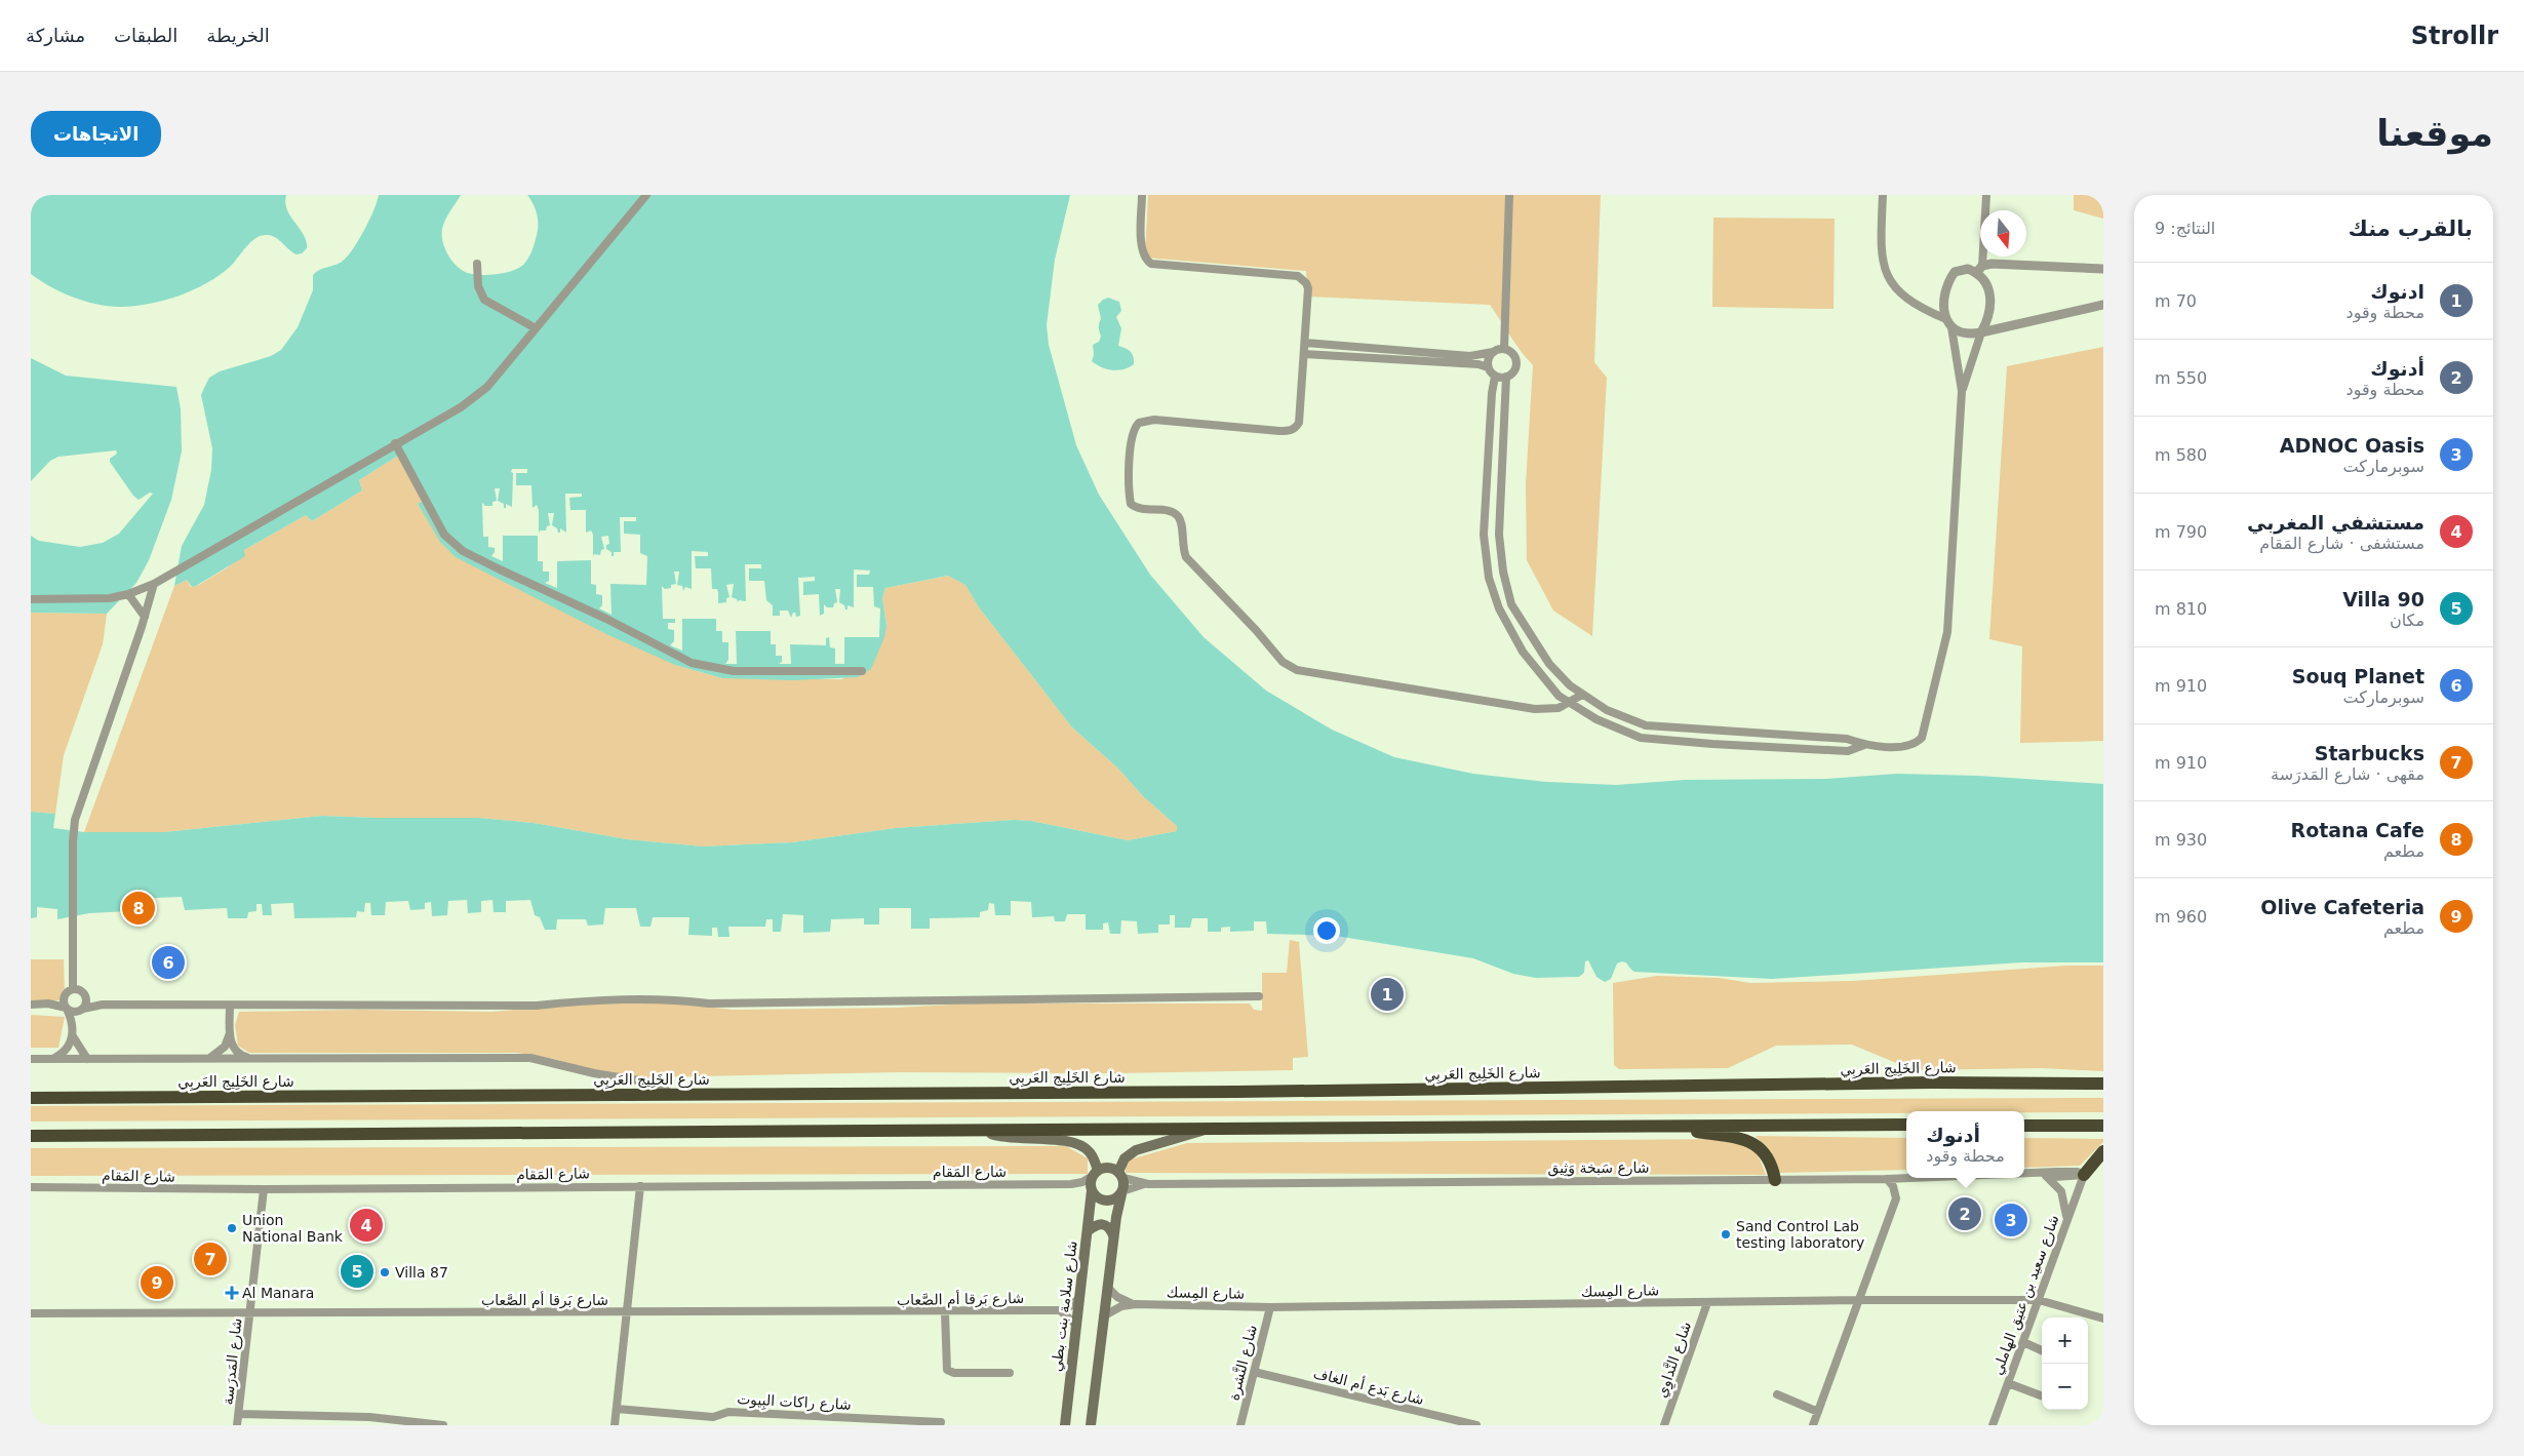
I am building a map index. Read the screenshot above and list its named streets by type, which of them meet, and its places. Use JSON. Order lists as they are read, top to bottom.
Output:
{
  "streets": {
    "highway": ["شارع الخَلِيج العَربِي"],
    "main road": ["شارع سلامة بنت بطي"],
    "street": [
      "شارع سَبخة وَثِيق",
      "شارع المَقام",
      "شارع المِسك",
      "شارع سعيد بن عتيق الهاملي",
      "شارع بَرقا أم الصَّعاب",
      "شارع النَّداوِي",
      "شارع المَدرَسة",
      "شارع النَّشرة",
      "شارع بَدع أم الغاف",
      "شارع راكات البِيوت"
    ]
  },
  "crossings": [
    ["شارع سَبخة وَثِيق", "شارع المَقام"],
    ["شارع سَبخة وَثِيق", "شارع سعيد بن عتيق الهاملي"],
    ["شارع سَبخة وَثِيق", "شارع سلامة بنت بطي"],
    ["شارع المَقام", "شارع سلامة بنت بطي"],
    ["شارع المَقام", "شارع المَدرَسة"],
    ["شارع المِسك", "شارع سعيد بن عتيق الهاملي"],
    ["شارع المِسك", "شارع النَّداوِي"],
    ["شارع المِسك", "شارع النَّشرة"],
    ["شارع بَرقا أم الصَّعاب", "شارع المَدرَسة"],
    ["شارع النَّشرة", "شارع بَدع أم الغاف"]
  ],
  "places": {
    "other": ["Union National Bank", "Sand Control Lab testing laboratory", "Villa 87"],
    "health": ["Al Manara"]
  },
  "north": "bottom",
  "page": {
    "header": "Strollr",
    "nav": ["الخريطة", "الطبقات", "مشاركة"],
    "buttons": "الاتجاهات",
    "title": "موقعنا",
    "heading": ["بالقرب منك", "النتائج: 9"],
    "list": [
      {
        "mark": "1",
        "name": "ادنوك",
        "note": "محطة وقود",
        "value": "70 m"
      },
      {
        "mark": "2",
        "name": "أدنوك",
        "note": "محطة وقود",
        "value": "550 m"
      },
      {
        "mark": "3",
        "name": "ADNOC Oasis",
        "note": "سوبرماركت",
        "value": "580 m"
      },
      {
        "mark": "4",
        "name": "مستشفي المغربي",
        "note": "مستشفى · شارع المَقام",
        "value": "790 m"
      },
      {
        "mark": "5",
        "name": "Villa 90",
        "note": "مكان",
        "value": "810 m"
      },
      {
        "mark": "6",
        "name": "Souq Planet",
        "note": "سوبرماركت",
        "value": "910 m"
      },
      {
        "mark": "7",
        "name": "Starbucks",
        "note": "مقهى · شارع المَدرَسة",
        "value": "910 m"
      },
      {
        "mark": "8",
        "name": "Rotana Cafe",
        "note": "مطعم",
        "value": "930 m"
      },
      {
        "mark": "9",
        "name": "Olive Cafeteria",
        "note": "مطعم",
        "value": "960 m"
      }
    ],
    "pins": [
      "8",
      "6",
      "1",
      "2",
      "3",
      "4",
      "7",
      "5",
      "9"
    ],
    "popup": ["أدنوك", "محطة وقود"],
    "map_buttons": ["+", "−"]
  }
}
